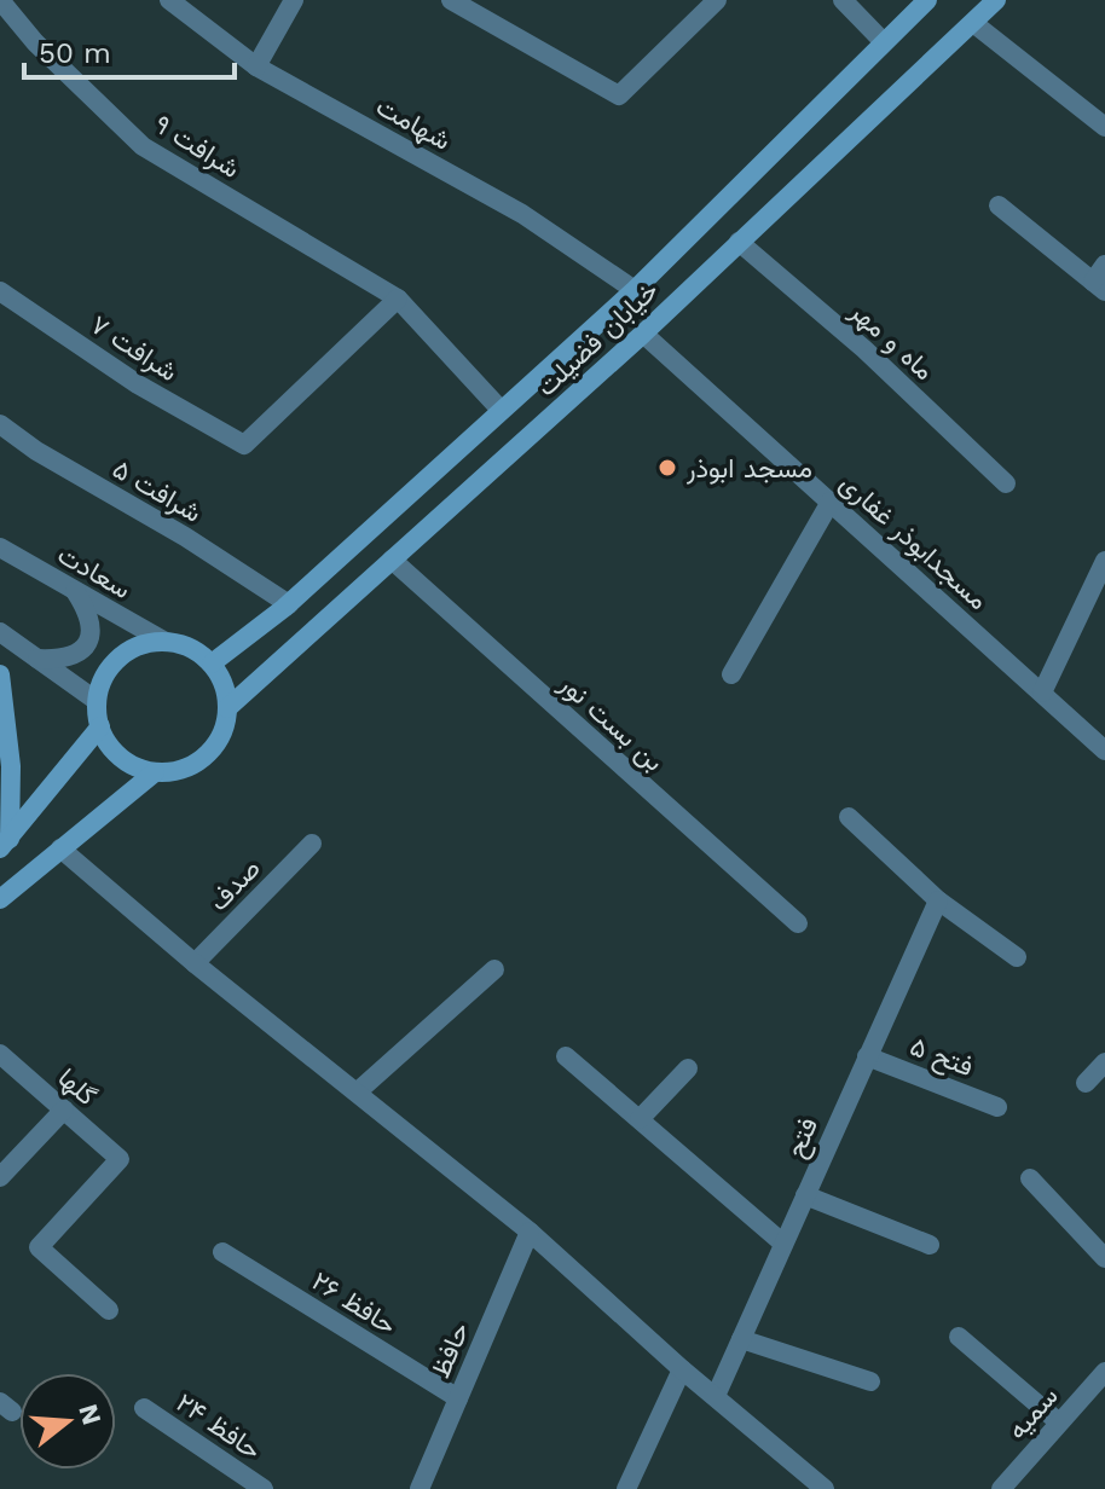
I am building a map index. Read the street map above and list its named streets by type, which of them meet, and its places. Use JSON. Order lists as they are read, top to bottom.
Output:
{
  "streets": {
    "main road": ["خیابان فضیلت"],
    "street": [
      "شهامت",
      "شرافت ۹",
      "ماه و مهر",
      "شرافت ۷",
      "شرافت ۵",
      "مسجدابوذر غفاری",
      "سعادت",
      "بن بست نور",
      "صدف",
      "فتح ۵",
      "گلها",
      "فتح",
      "حافظ ۲۶",
      "حافظ",
      "سمیه",
      "حافظ ۲۴"
    ]
  },
  "crossings": [
    ["شهامت", "خیابان فضیلت"],
    ["شرافت ۹", "خیابان فضیلت"],
    ["شرافت ۹", "شرافت ۷"],
    ["خیابان فضیلت", "ماه و مهر"],
    ["خیابان فضیلت", "شرافت ۵"],
    ["خیابان فضیلت", "مسجدابوذر غفاری"],
    ["خیابان فضیلت", "سعادت"],
    ["خیابان فضیلت", "بن بست نور"],
    ["فتح ۵", "فتح"],
    ["حافظ ۲۶", "حافظ"]
  ],
  "places": ["مسجد ابوذر"],
  "scale_bar": "50 m",
  "north": "right"
}
